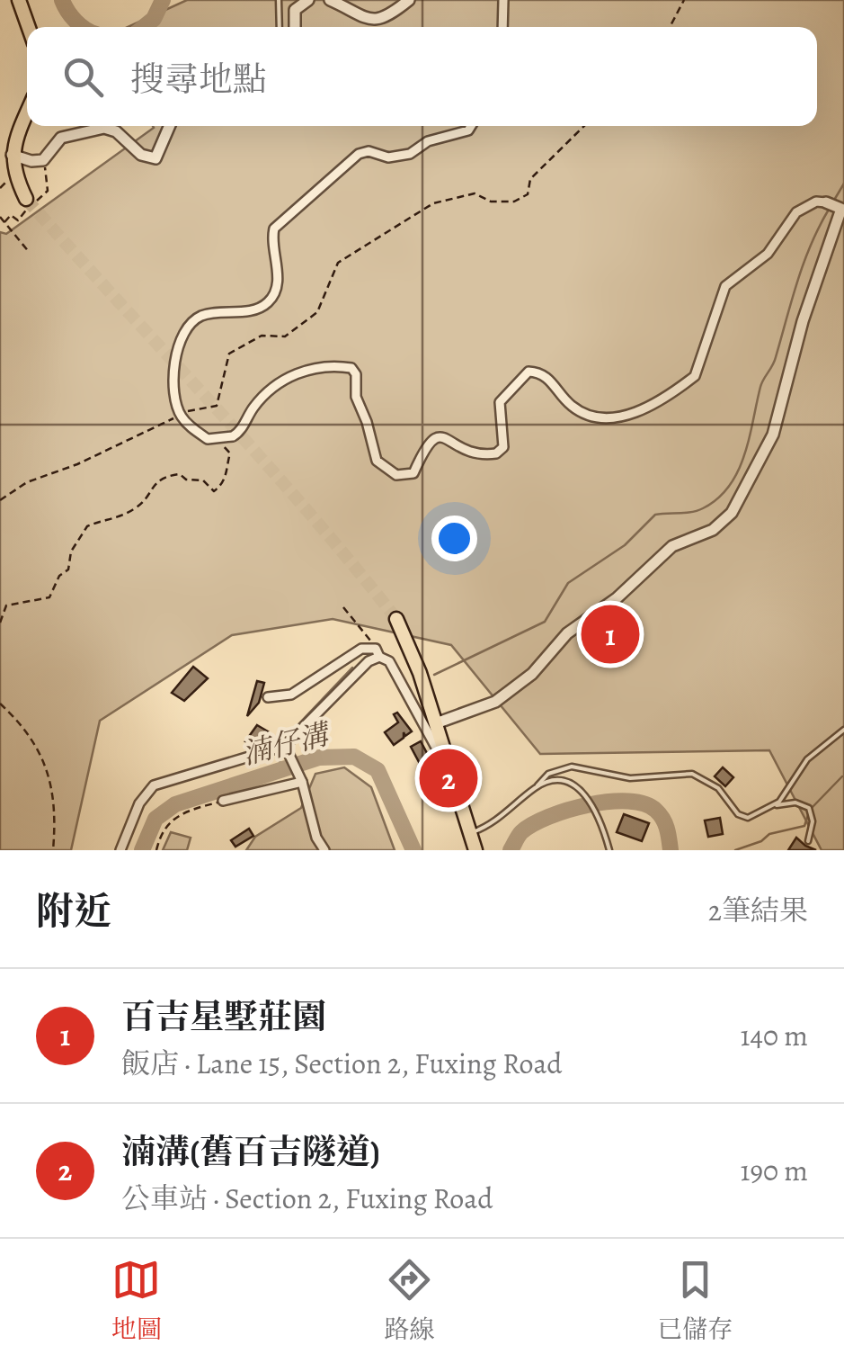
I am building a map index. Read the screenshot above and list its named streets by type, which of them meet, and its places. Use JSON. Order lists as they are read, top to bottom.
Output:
{
  "water": ["湳仔溝"],
  "page": {
    "search": "搜尋地點",
    "pins": ["1", "2"],
    "heading": ["附近", "2筆結果"],
    "list": [
      {
        "mark": "1",
        "name": "百吉星墅莊園",
        "note": "飯店 · Lane 15, Section 2, Fuxing Road",
        "value": "140 m"
      },
      {
        "mark": "2",
        "name": "湳溝(舊百吉隧道)",
        "note": "公車站 · Section 2, Fuxing Road",
        "value": "190 m"
      }
    ],
    "nav": ["地圖", "路線", "已儲存"]
  }
}
